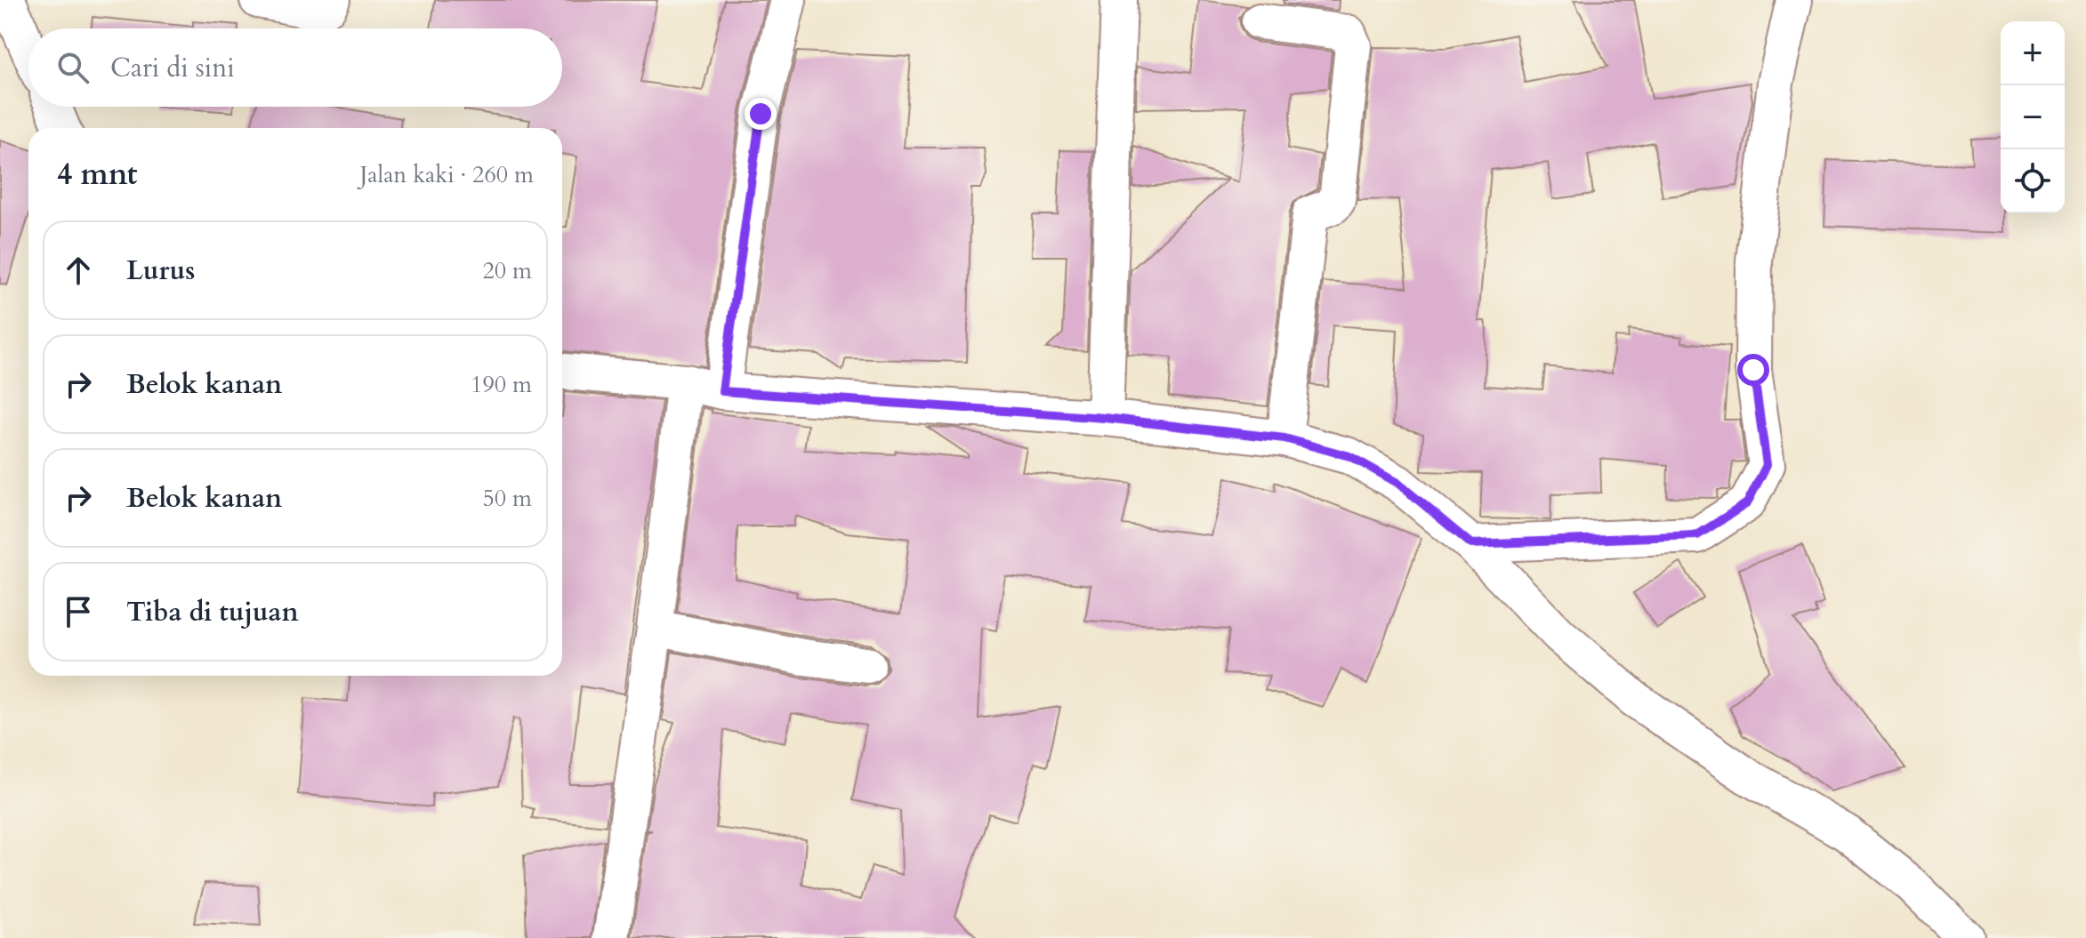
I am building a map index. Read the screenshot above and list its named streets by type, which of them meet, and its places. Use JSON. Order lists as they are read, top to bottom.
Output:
{
  "page": {
    "map_buttons": ["+", "−"],
    "search": "Cari di sini",
    "heading": ["4 mnt", "Jalan kaki · 260 m"],
    "list": [
      ["Lurus", "20 m"],
      ["Belok kanan", "190 m"],
      ["Belok kanan", "50 m"],
      "Tiba di tujuan"
    ]
  }
}
